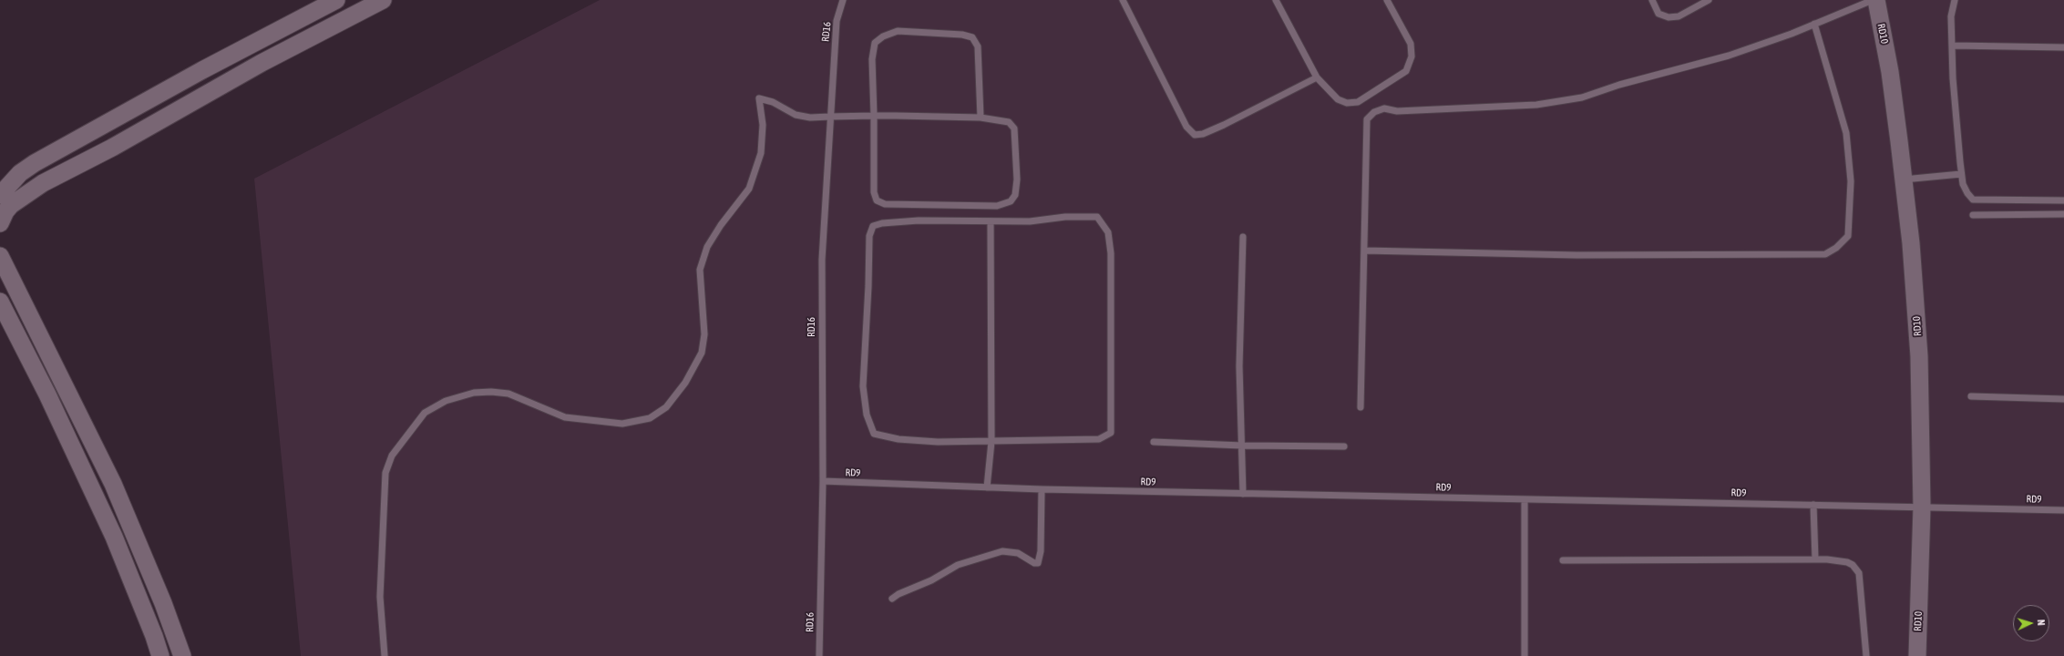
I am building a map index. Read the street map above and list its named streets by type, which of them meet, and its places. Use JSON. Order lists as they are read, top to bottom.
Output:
{
  "streets": {
    "main road": ["RD10"],
    "lane": ["RD16", "RD9"]
  },
  "crossings": [
    ["RD16", "RD9"],
    ["RD10", "RD9"]
  ],
  "north": "right"
}
